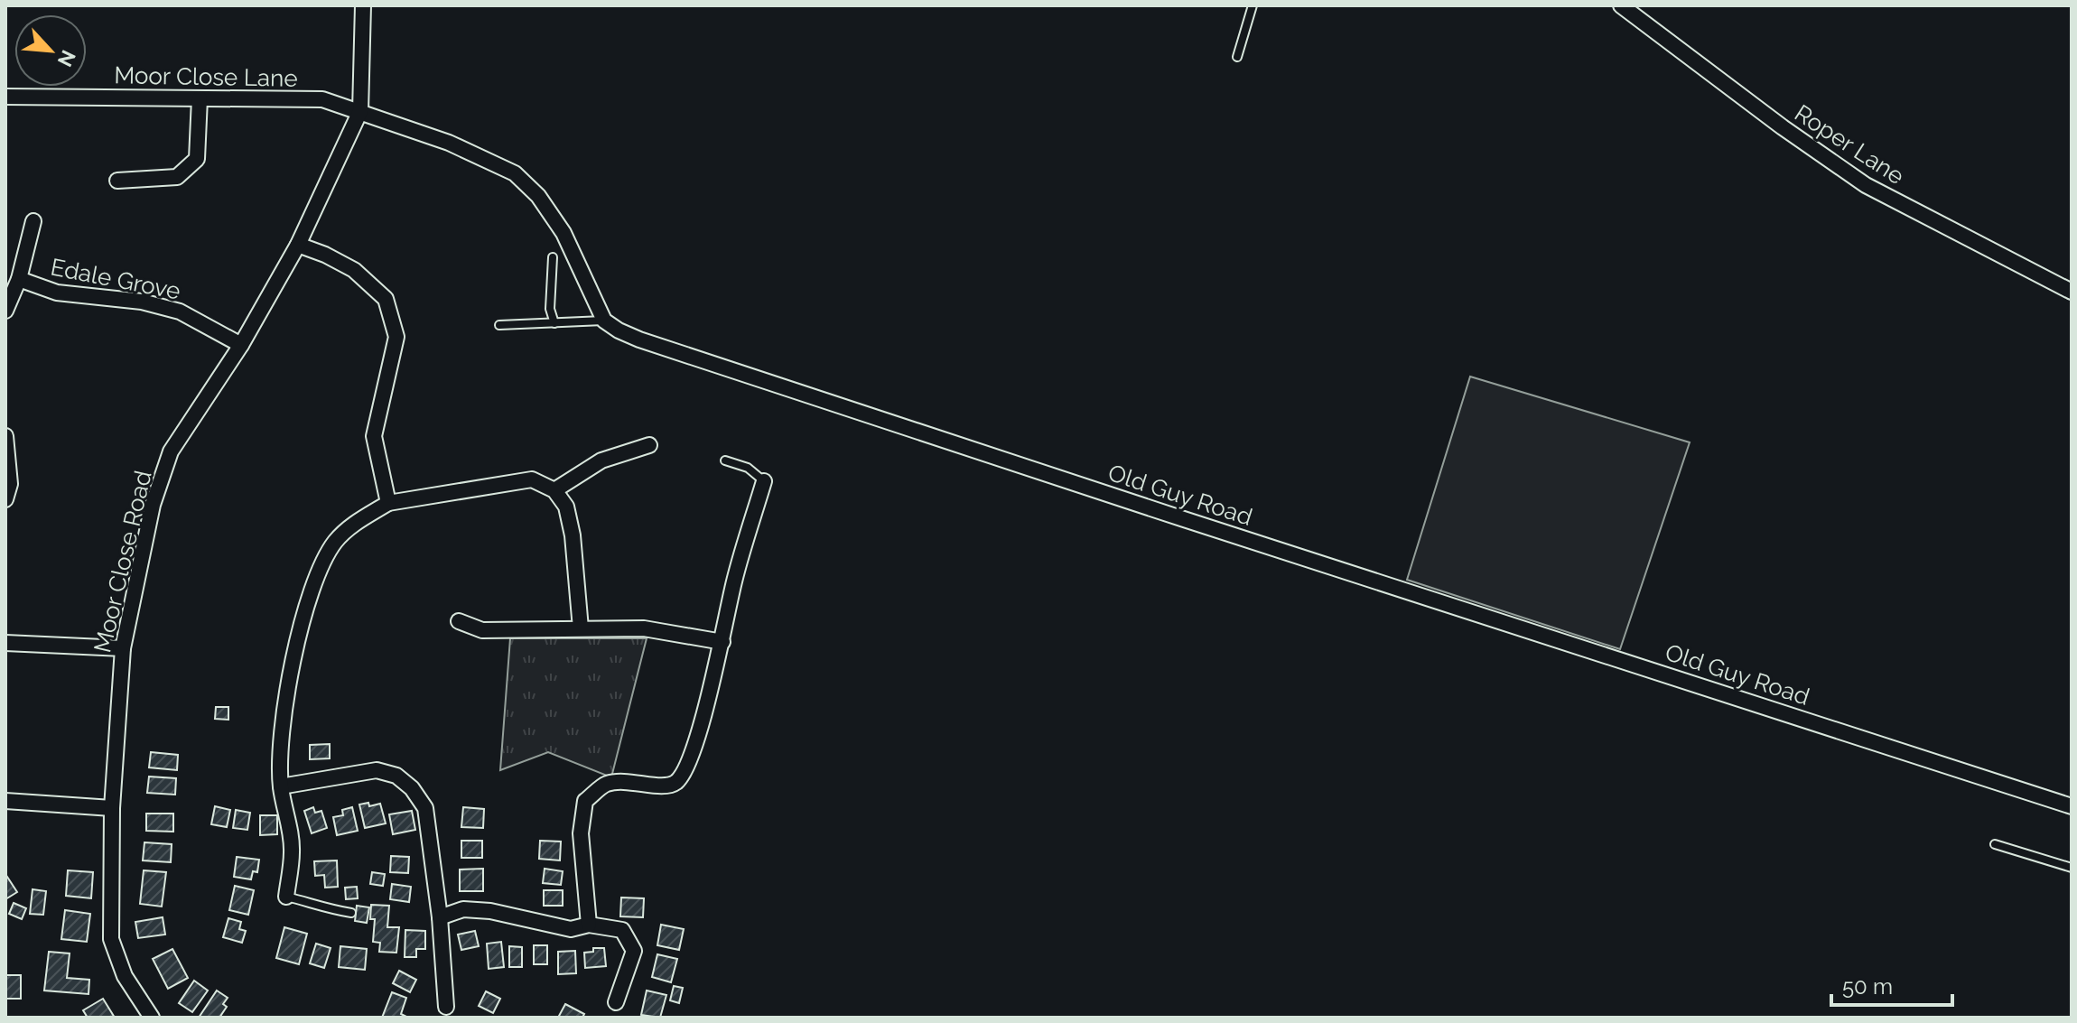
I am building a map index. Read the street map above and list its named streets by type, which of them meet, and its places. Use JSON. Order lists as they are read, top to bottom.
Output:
{
  "streets": {
    "street": [
      "Moor Close Lane",
      "Roper Lane",
      "Edale Grove",
      "Old Guy Road",
      "Moor Close Road"
    ]
  },
  "crossings": [
    ["Moor Close Lane", "Moor Close Road"],
    ["Edale Grove", "Moor Close Road"]
  ],
  "scale_bar": "50 m",
  "north": "bottom right"
}
